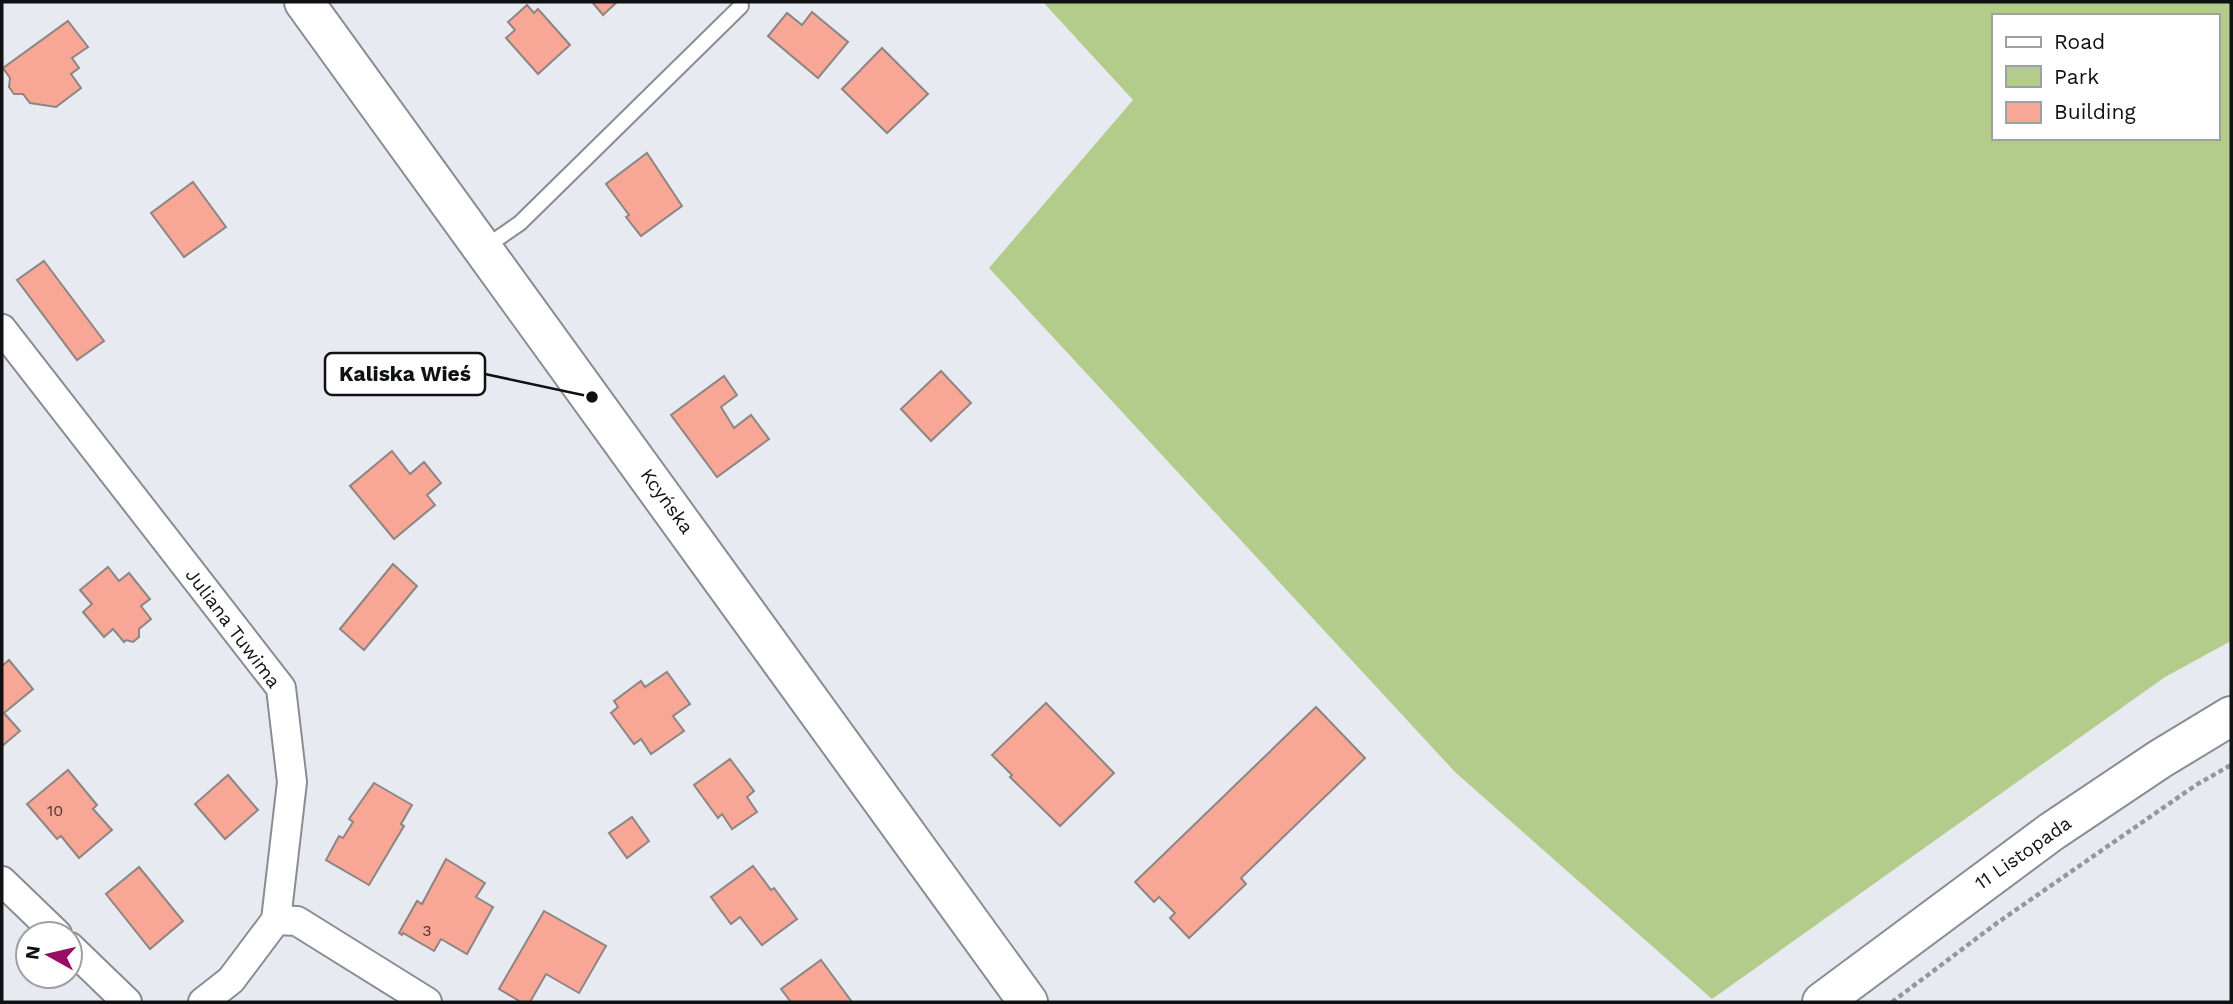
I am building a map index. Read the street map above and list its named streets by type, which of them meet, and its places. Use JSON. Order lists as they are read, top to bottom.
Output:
{
  "streets": {
    "main road": ["Kcyńska", "11 Listopada"],
    "street": ["Juliana Tuwima"]
  },
  "places": ["Kaliska Wieś"],
  "house_numbers": ["10", "3"],
  "legend": ["Road", "Park", "Building"],
  "north": "left"
}
